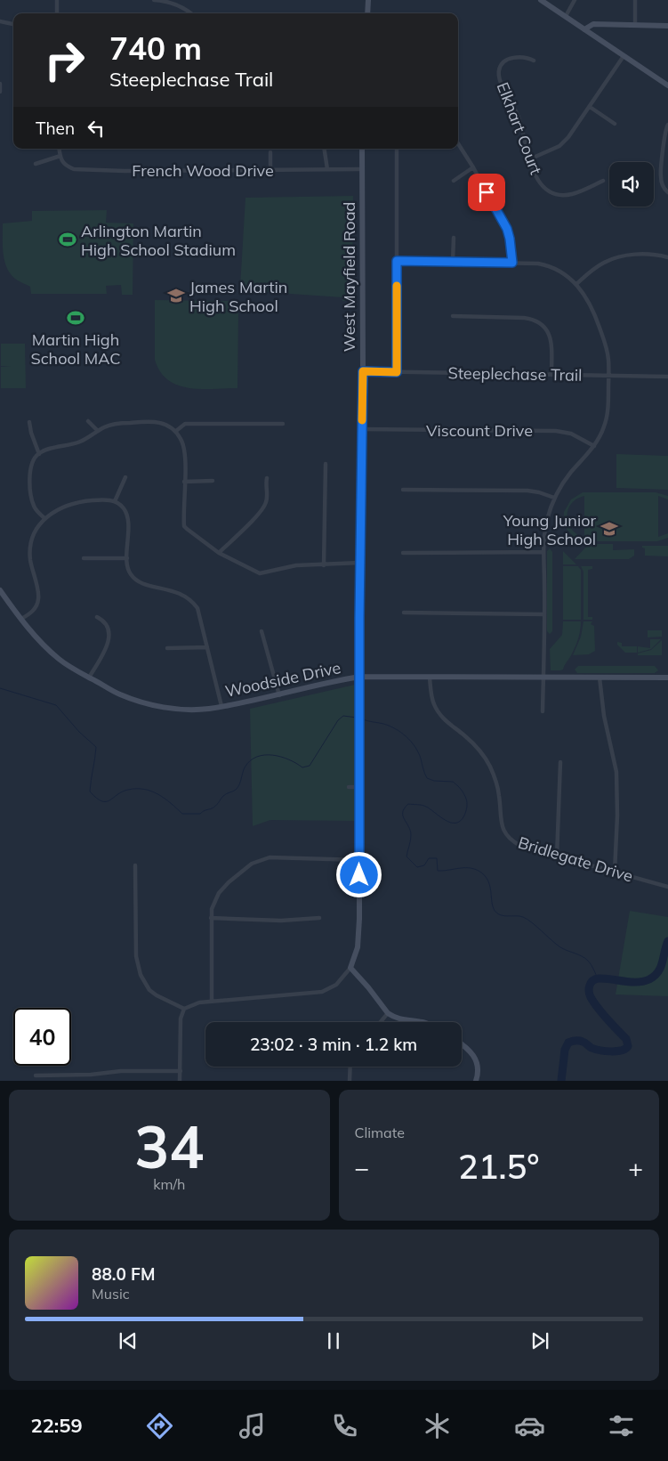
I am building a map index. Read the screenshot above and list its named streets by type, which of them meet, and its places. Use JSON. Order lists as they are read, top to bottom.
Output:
{
  "streets": {
    "street": [
      "Elkhart Court",
      "French Wood Drive",
      "West Mayfield Road",
      "Steeplechase Trail",
      "Viscount Drive",
      "Woodside Drive",
      "Bridlegate Drive"
    ]
  },
  "crossings": [
    ["French Wood Drive", "West Mayfield Road"],
    ["West Mayfield Road", "Steeplechase Trail"],
    ["West Mayfield Road", "Viscount Drive"],
    ["West Mayfield Road", "Woodside Drive"],
    ["Woodside Drive", "Bridlegate Drive"]
  ],
  "places": {
    "sports": ["Arlington Martin High School Stadium", "Martin High School MAC"],
    "school or university": ["James Martin High School", "Young Junior High School"]
  },
  "page": {
    "turn": ["740 m", "Steeplechase Trail"],
    "then": "Then",
    "limit": "40",
    "trip": "23:02 · 3 min · 1.2 km",
    "tile": [
      ["34", "km/h"],
      "Climate"
    ],
    "heat": ["−", "21.5°", "+"],
    "song": ["88.0 FM", "Music"],
    "tabs": "22:59"
  }
}
